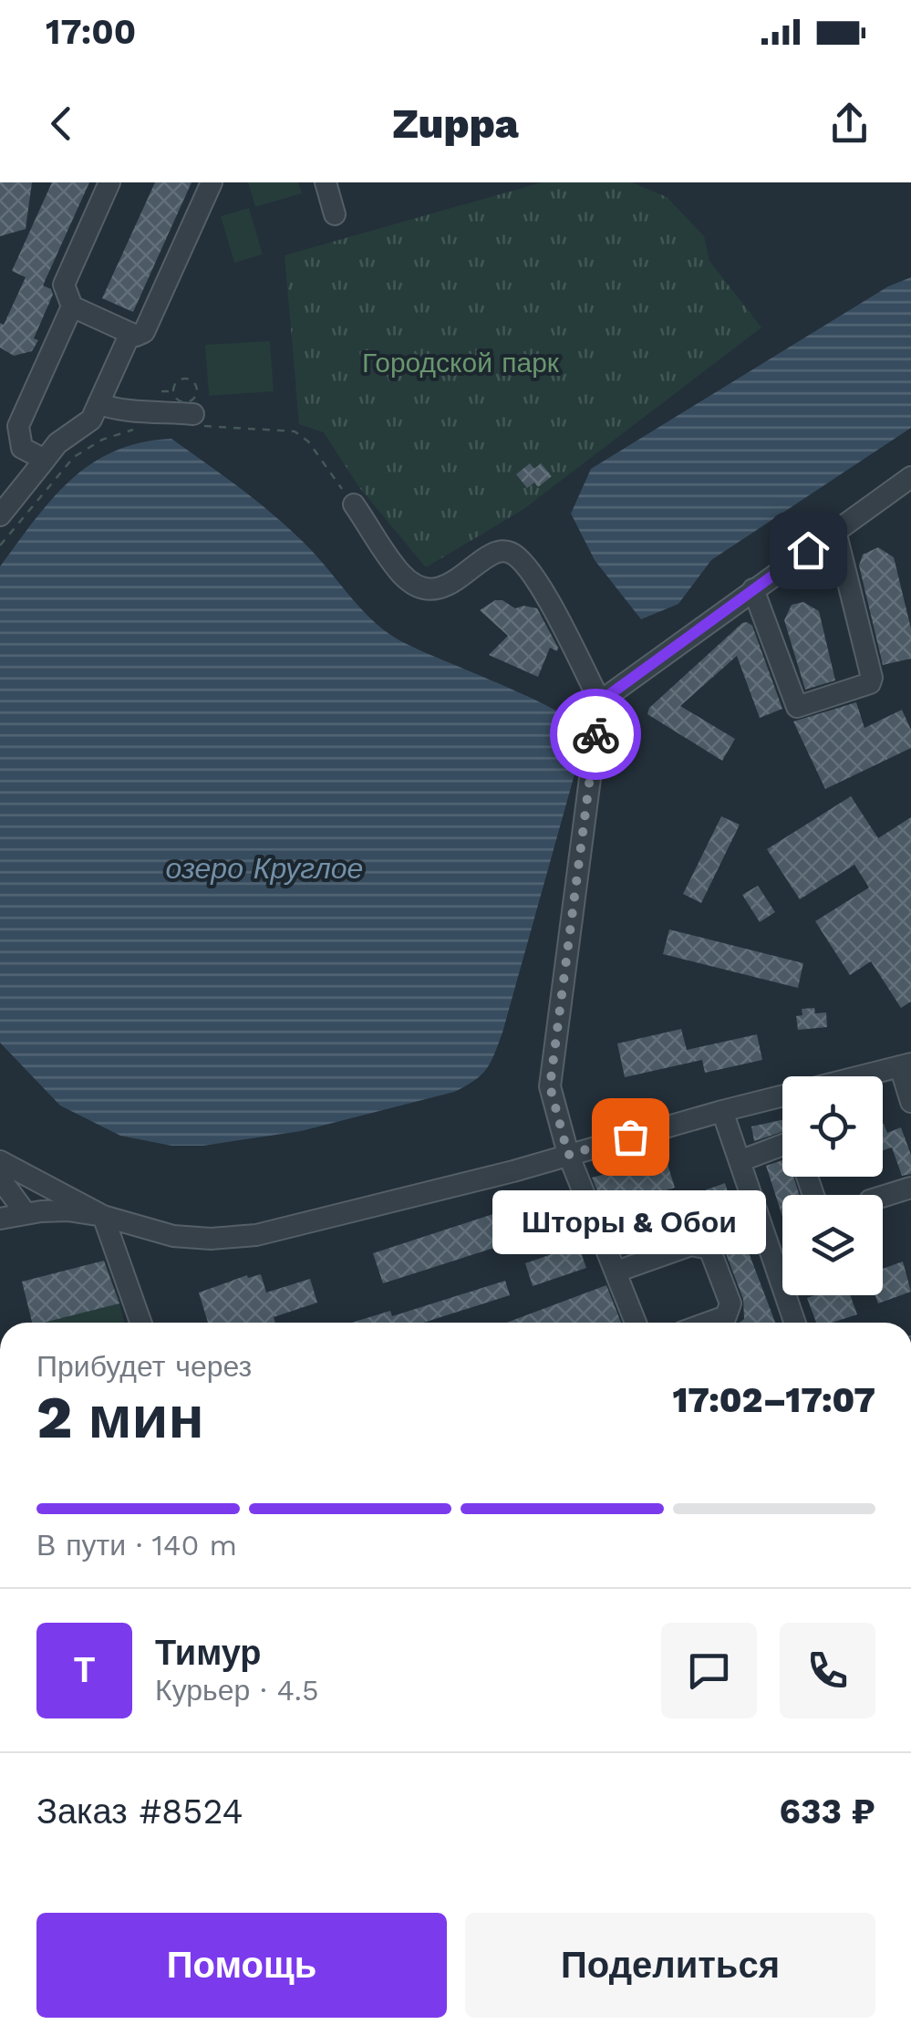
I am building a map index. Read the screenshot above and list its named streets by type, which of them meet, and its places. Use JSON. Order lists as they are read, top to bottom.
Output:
{
  "water": ["озеро Круглое"],
  "parks": ["Городской парк"],
  "places": ["Шторы & Обои"],
  "page": {
    "status": "17:00",
    "header": "Zuppa",
    "bubble": "Шторы & Обои",
    "heading": ["2 мин", "Прибудет через", "17:02–17:07"],
    "panel": [
      "Тимур",
      "Курьер · 4.5",
      "Заказ #8524",
      "633 ₽"
    ],
    "bar": "В пути · 140 m",
    "round": "Т",
    "buttons": ["Помощь", "Поделиться"]
  }
}
